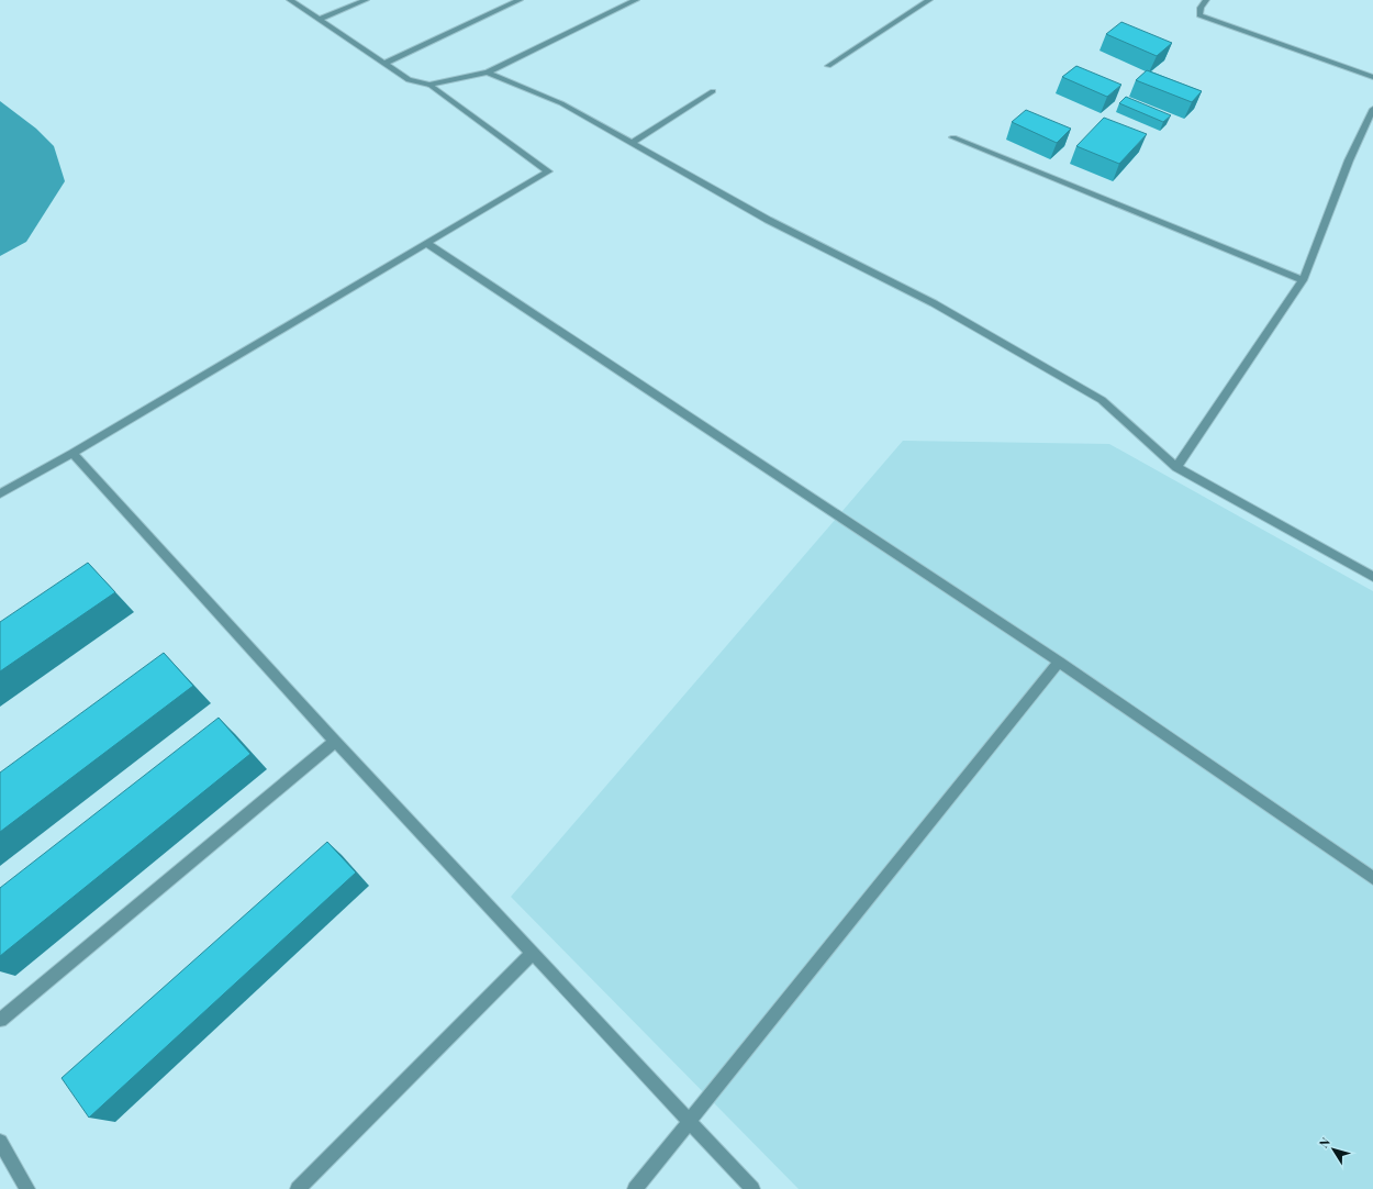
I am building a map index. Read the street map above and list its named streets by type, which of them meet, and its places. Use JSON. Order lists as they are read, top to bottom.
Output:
{
  "north": "top left"
}
